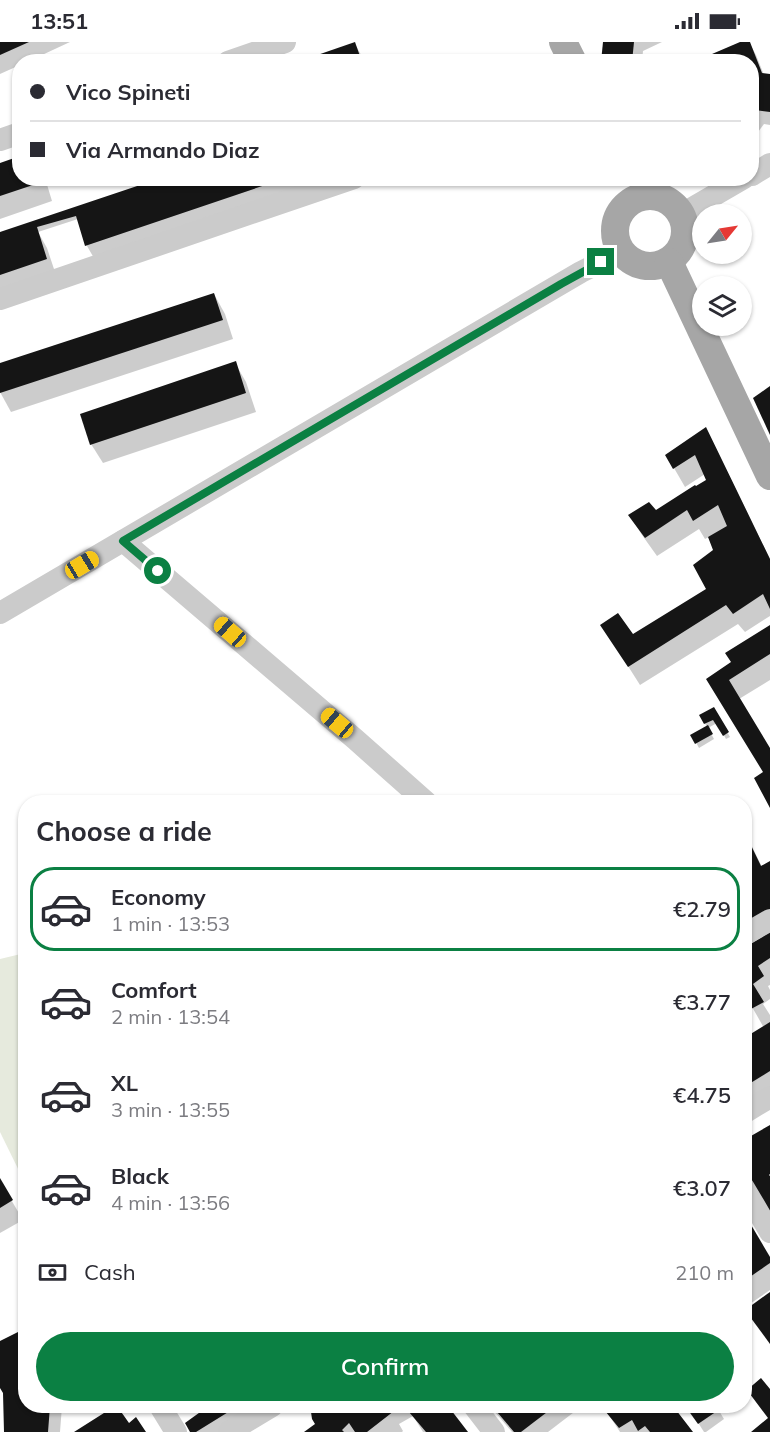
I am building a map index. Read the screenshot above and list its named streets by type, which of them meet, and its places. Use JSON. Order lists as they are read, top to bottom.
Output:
{
  "north": "top right",
  "page": {
    "status": "13:51",
    "banner": ["Vico Spineti", "Via Armando Diaz"],
    "heading": "Choose a ride",
    "list": [
      {
        "name": "Economy",
        "note": "1 min · 13:53",
        "value": "€2.79"
      },
      {
        "name": "Comfort",
        "note": "2 min · 13:54",
        "value": "€3.77"
      },
      {
        "name": "XL",
        "note": "3 min · 13:55",
        "value": "€4.75"
      },
      {
        "name": "Black",
        "note": "4 min · 13:56",
        "value": "€3.07"
      }
    ],
    "pay": ["Cash", "210 m"],
    "buttons": "Confirm"
  }
}
